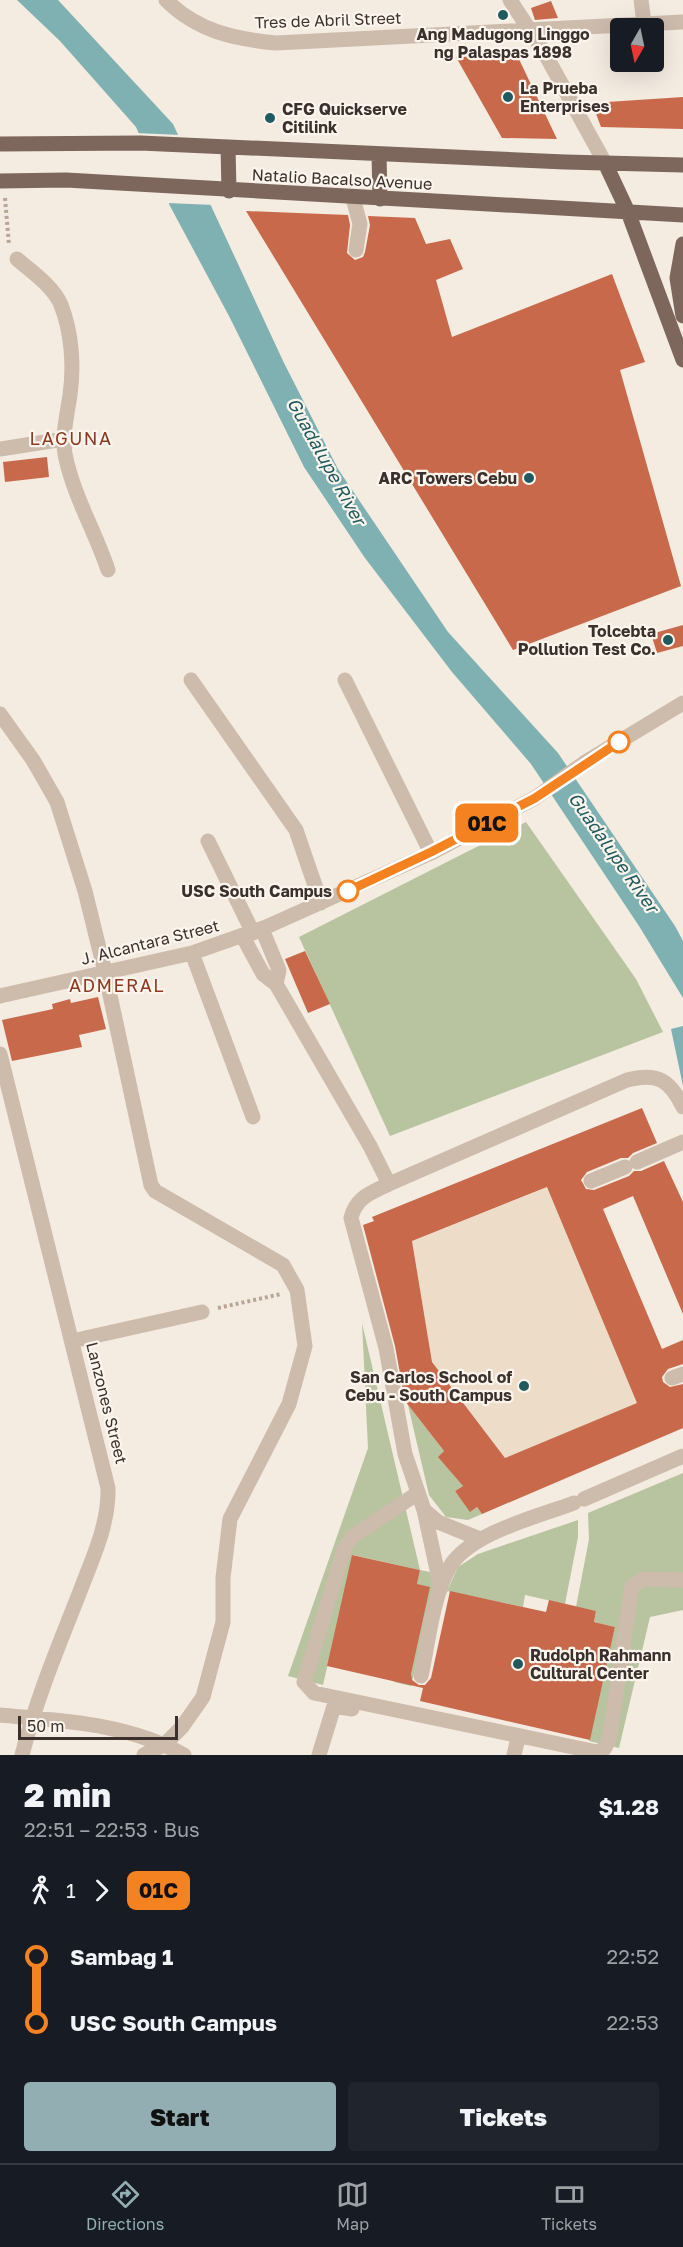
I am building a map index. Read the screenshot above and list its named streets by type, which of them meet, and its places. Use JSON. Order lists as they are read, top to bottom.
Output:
{
  "streets": {
    "main road": ["Natalio Bacalso Avenue"],
    "street": ["Tres de Abril Street", "J. Alcantara Street", "Lanzones Street"]
  },
  "districts": ["LAGUNA", "ADMERAL"],
  "water": ["Guadalupe River"],
  "places": [
    "Ang Madugong Linggo ng Palaspas 1898",
    "La Prueba Enterprises",
    "CFG Quickserve Citilink",
    "ARC Towers Cebu",
    "Tolcebta Pollution Test Co.",
    "USC South Campus",
    "San Carlos School of Cebu - South Campus",
    "Rudolph Rahmann Cultural Center"
  ],
  "lines": ["bus line 01C"],
  "scale_bar": "50 m",
  "north": "bottom",
  "page": {
    "on_map": "01C",
    "scale": "50 m",
    "heading": ["2 min", "22:51 – 22:53 · Bus", "$1.28"],
    "legs": ["1", "01C"],
    "list": [
      {
        "name": "Sambag 1",
        "value": "22:52"
      },
      {
        "name": "USC South Campus",
        "value": "22:53"
      }
    ],
    "buttons": ["Start", "Tickets"],
    "tabs": ["Directions", "Map", "Tickets"]
  }
}
